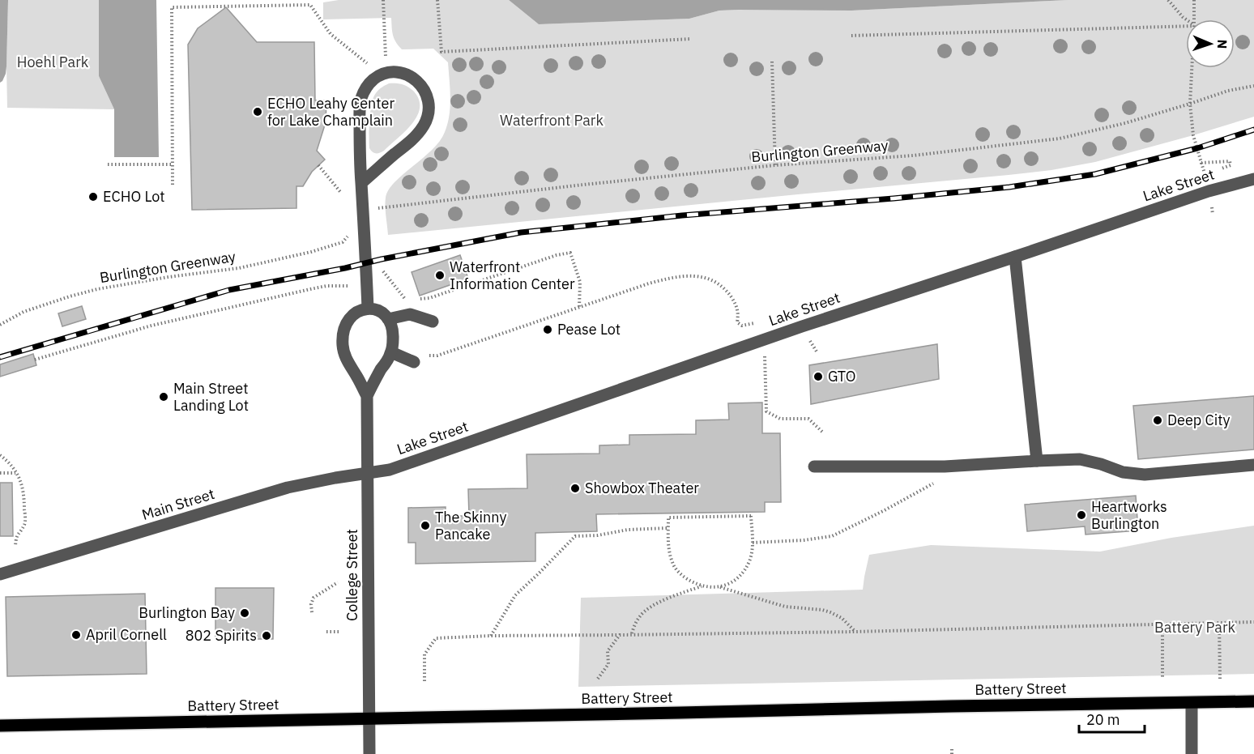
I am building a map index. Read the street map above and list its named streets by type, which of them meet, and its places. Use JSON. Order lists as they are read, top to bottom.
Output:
{
  "streets": {
    "main road": ["Battery Street"],
    "street": ["Lake Street", "Main Street", "College Street"],
    "path": ["Burlington Greenway"]
  },
  "crossings": [
    ["Lake Street", "Main Street"],
    ["Lake Street", "College Street"],
    ["Main Street", "College Street"],
    ["College Street", "Battery Street"]
  ],
  "parks": ["Hoehl Park", "Waterfront Park", "Battery Park"],
  "places": [
    "ECHO Leahy Center for Lake Champlain",
    "ECHO Lot",
    "Waterfront Information Center",
    "Pease Lot",
    "GTO",
    "Main Street Landing Lot",
    "Deep City",
    "Showbox Theater",
    "Heartworks Burlington",
    "The Skinny Pancake",
    "Burlington Bay",
    "April Cornell",
    "802 Spirits"
  ],
  "scale_bar": "20 m",
  "north": "right"
}
